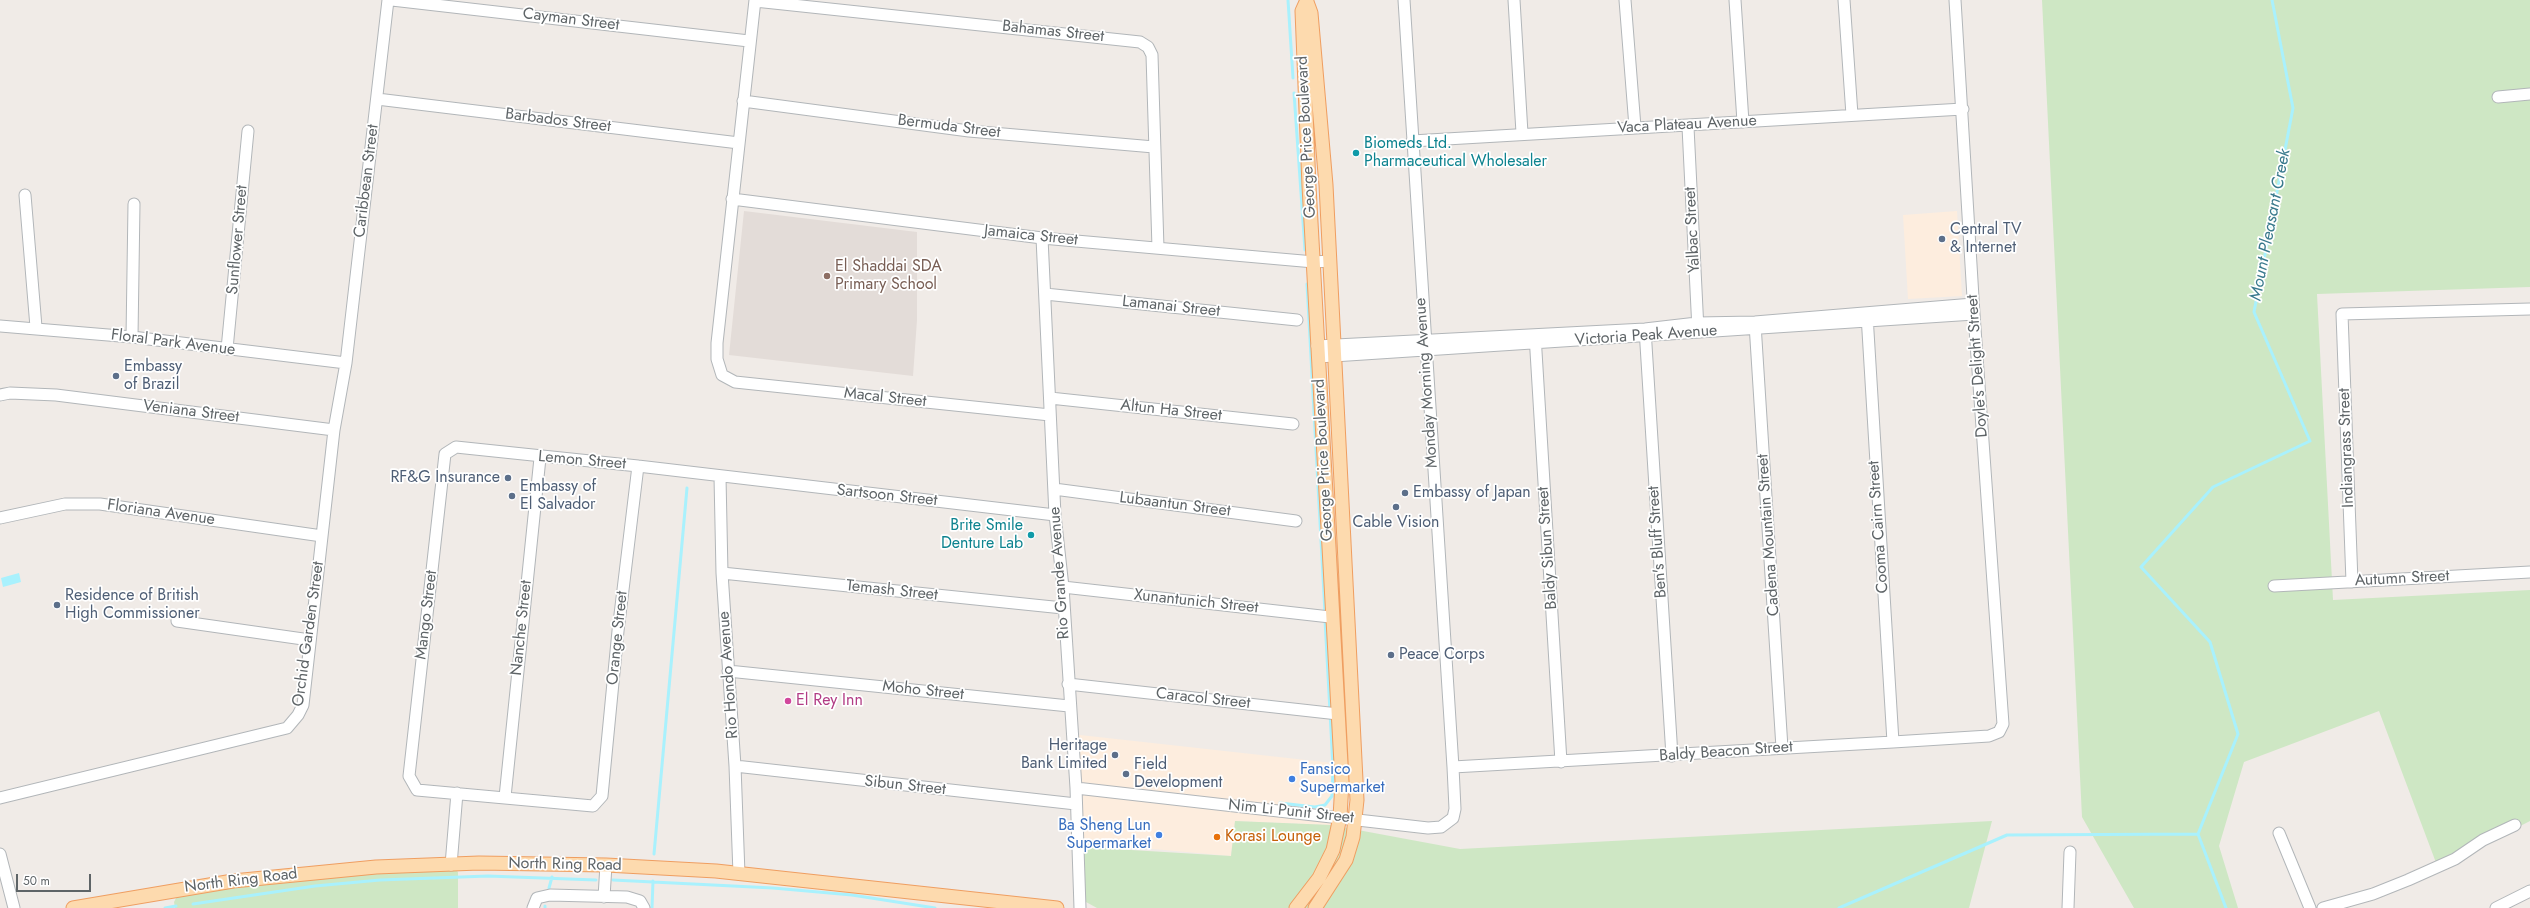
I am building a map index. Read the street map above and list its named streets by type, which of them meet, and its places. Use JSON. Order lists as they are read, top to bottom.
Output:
{
  "streets": {
    "main road": ["George Price Boulevard", "North Ring Road"],
    "street": [
      "Cayman Street",
      "Bahamas Street",
      "Barbados Street",
      "Vaca Plateau Avenue",
      "Bermuda Street",
      "Caribbean Street",
      "Yalbac Street",
      "Jamaica Street",
      "Sunflower Street",
      "Lamanai Street",
      "Victoria Peak Avenue",
      "Floral Park Avenue",
      "Doyle's Delight Street",
      "Monday Morning Avenue",
      "Macal Street",
      "Altun Ha Street",
      "Veniana Street",
      "Indiangrass Street",
      "Lemon Street",
      "Sartsoon Street",
      "Lubaantun Street",
      "Floriana Avenue",
      "Cooma Cairn Street",
      "Cadena Mountain Street",
      "Ben's Bluff Street",
      "Baldy Sibun Street",
      "Rio Grande Avenue",
      "Autumn Street",
      "Temash Street",
      "Xunantunich Street",
      "Mango Street",
      "Nanche Street",
      "Orchid Garden Street",
      "Orange Street",
      "Rio Hondo Avenue",
      "Moho Street",
      "Caracol Street",
      "Baldy Beacon Street",
      "Sibun Street",
      "Nim Li Punit Street"
    ]
  },
  "crossings": [
    ["Bahamas Street", "Bermuda Street"],
    ["Bahamas Street", "Jamaica Street"],
    ["Barbados Street", "Caribbean Street"],
    ["Vaca Plateau Avenue", "Yalbac Street"],
    ["Vaca Plateau Avenue", "Doyle's Delight Street"],
    ["Vaca Plateau Avenue", "Monday Morning Avenue"],
    ["George Price Boulevard", "Jamaica Street"],
    ["George Price Boulevard", "Victoria Peak Avenue"],
    ["George Price Boulevard", "Caracol Street"],
    ["George Price Boulevard", "Nim Li Punit Street"],
    ["Caribbean Street", "Floral Park Avenue"],
    ["Caribbean Street", "Orchid Garden Street"],
    ["Yalbac Street", "Victoria Peak Avenue"],
    ["Jamaica Street", "Macal Street"],
    ["Jamaica Street", "Rio Grande Avenue"],
    ["Sunflower Street", "Floral Park Avenue"],
    ["Lamanai Street", "Rio Grande Avenue"],
    ["Victoria Peak Avenue", "Doyle's Delight Street"],
    ["Victoria Peak Avenue", "Monday Morning Avenue"],
    ["Victoria Peak Avenue", "Cooma Cairn Street"],
    ["Victoria Peak Avenue", "Cadena Mountain Street"],
    ["Victoria Peak Avenue", "Ben's Bluff Street"],
    ["Victoria Peak Avenue", "Baldy Sibun Street"],
    ["Floral Park Avenue", "Orchid Garden Street"],
    ["Doyle's Delight Street", "Baldy Beacon Street"],
    ["Monday Morning Avenue", "Baldy Beacon Street"],
    ["Monday Morning Avenue", "Nim Li Punit Street"],
    ["Macal Street", "Rio Grande Avenue"],
    ["Altun Ha Street", "Rio Grande Avenue"],
    ["Veniana Street", "Orchid Garden Street"],
    ["Indiangrass Street", "Autumn Street"],
    ["Lemon Street", "Sartsoon Street"],
    ["Lemon Street", "Mango Street"],
    ["Lemon Street", "Nanche Street"],
    ["Lemon Street", "Orange Street"],
    ["Lemon Street", "Rio Hondo Avenue"],
    ["Sartsoon Street", "Rio Grande Avenue"],
    ["Sartsoon Street", "Rio Hondo Avenue"],
    ["Lubaantun Street", "Rio Grande Avenue"],
    ["Floriana Avenue", "Orchid Garden Street"],
    ["Cooma Cairn Street", "Baldy Beacon Street"],
    ["Cadena Mountain Street", "Baldy Beacon Street"],
    ["Ben's Bluff Street", "Baldy Beacon Street"],
    ["Baldy Sibun Street", "Baldy Beacon Street"],
    ["Rio Grande Avenue", "Temash Street"],
    ["Rio Grande Avenue", "Xunantunich Street"],
    ["Rio Grande Avenue", "Moho Street"],
    ["Rio Grande Avenue", "Caracol Street"],
    ["Rio Grande Avenue", "Sibun Street"],
    ["Rio Grande Avenue", "Nim Li Punit Street"],
    ["Temash Street", "Rio Hondo Avenue"],
    ["Nanche Street", "Orange Street"],
    ["Rio Hondo Avenue", "Moho Street"],
    ["Rio Hondo Avenue", "Sibun Street"],
    ["Rio Hondo Avenue", "North Ring Road"],
    ["Baldy Beacon Street", "Nim Li Punit Street"]
  ],
  "water": ["Mount Pleasant Creek"],
  "places": [
    "Biomeds Ltd. Pharmaceutical Wholesaler",
    "Central TV & Internet",
    "El Shaddai SDA Primary School",
    "Embassy of Brazil",
    "RF&G Insurance",
    "Embassy of Japan",
    "Embassy of El Salvador",
    "Cable Vision",
    "Brite Smile Denture Lab",
    "Residence of British High Commissioner",
    "Peace Corps",
    "El Rey Inn",
    "Heritage Bank Limited",
    "Field Development",
    "Fansico Supermarket",
    "Ba Sheng Lun Supermarket",
    "Korasi Lounge"
  ],
  "scale_bar": "50 m"
}
